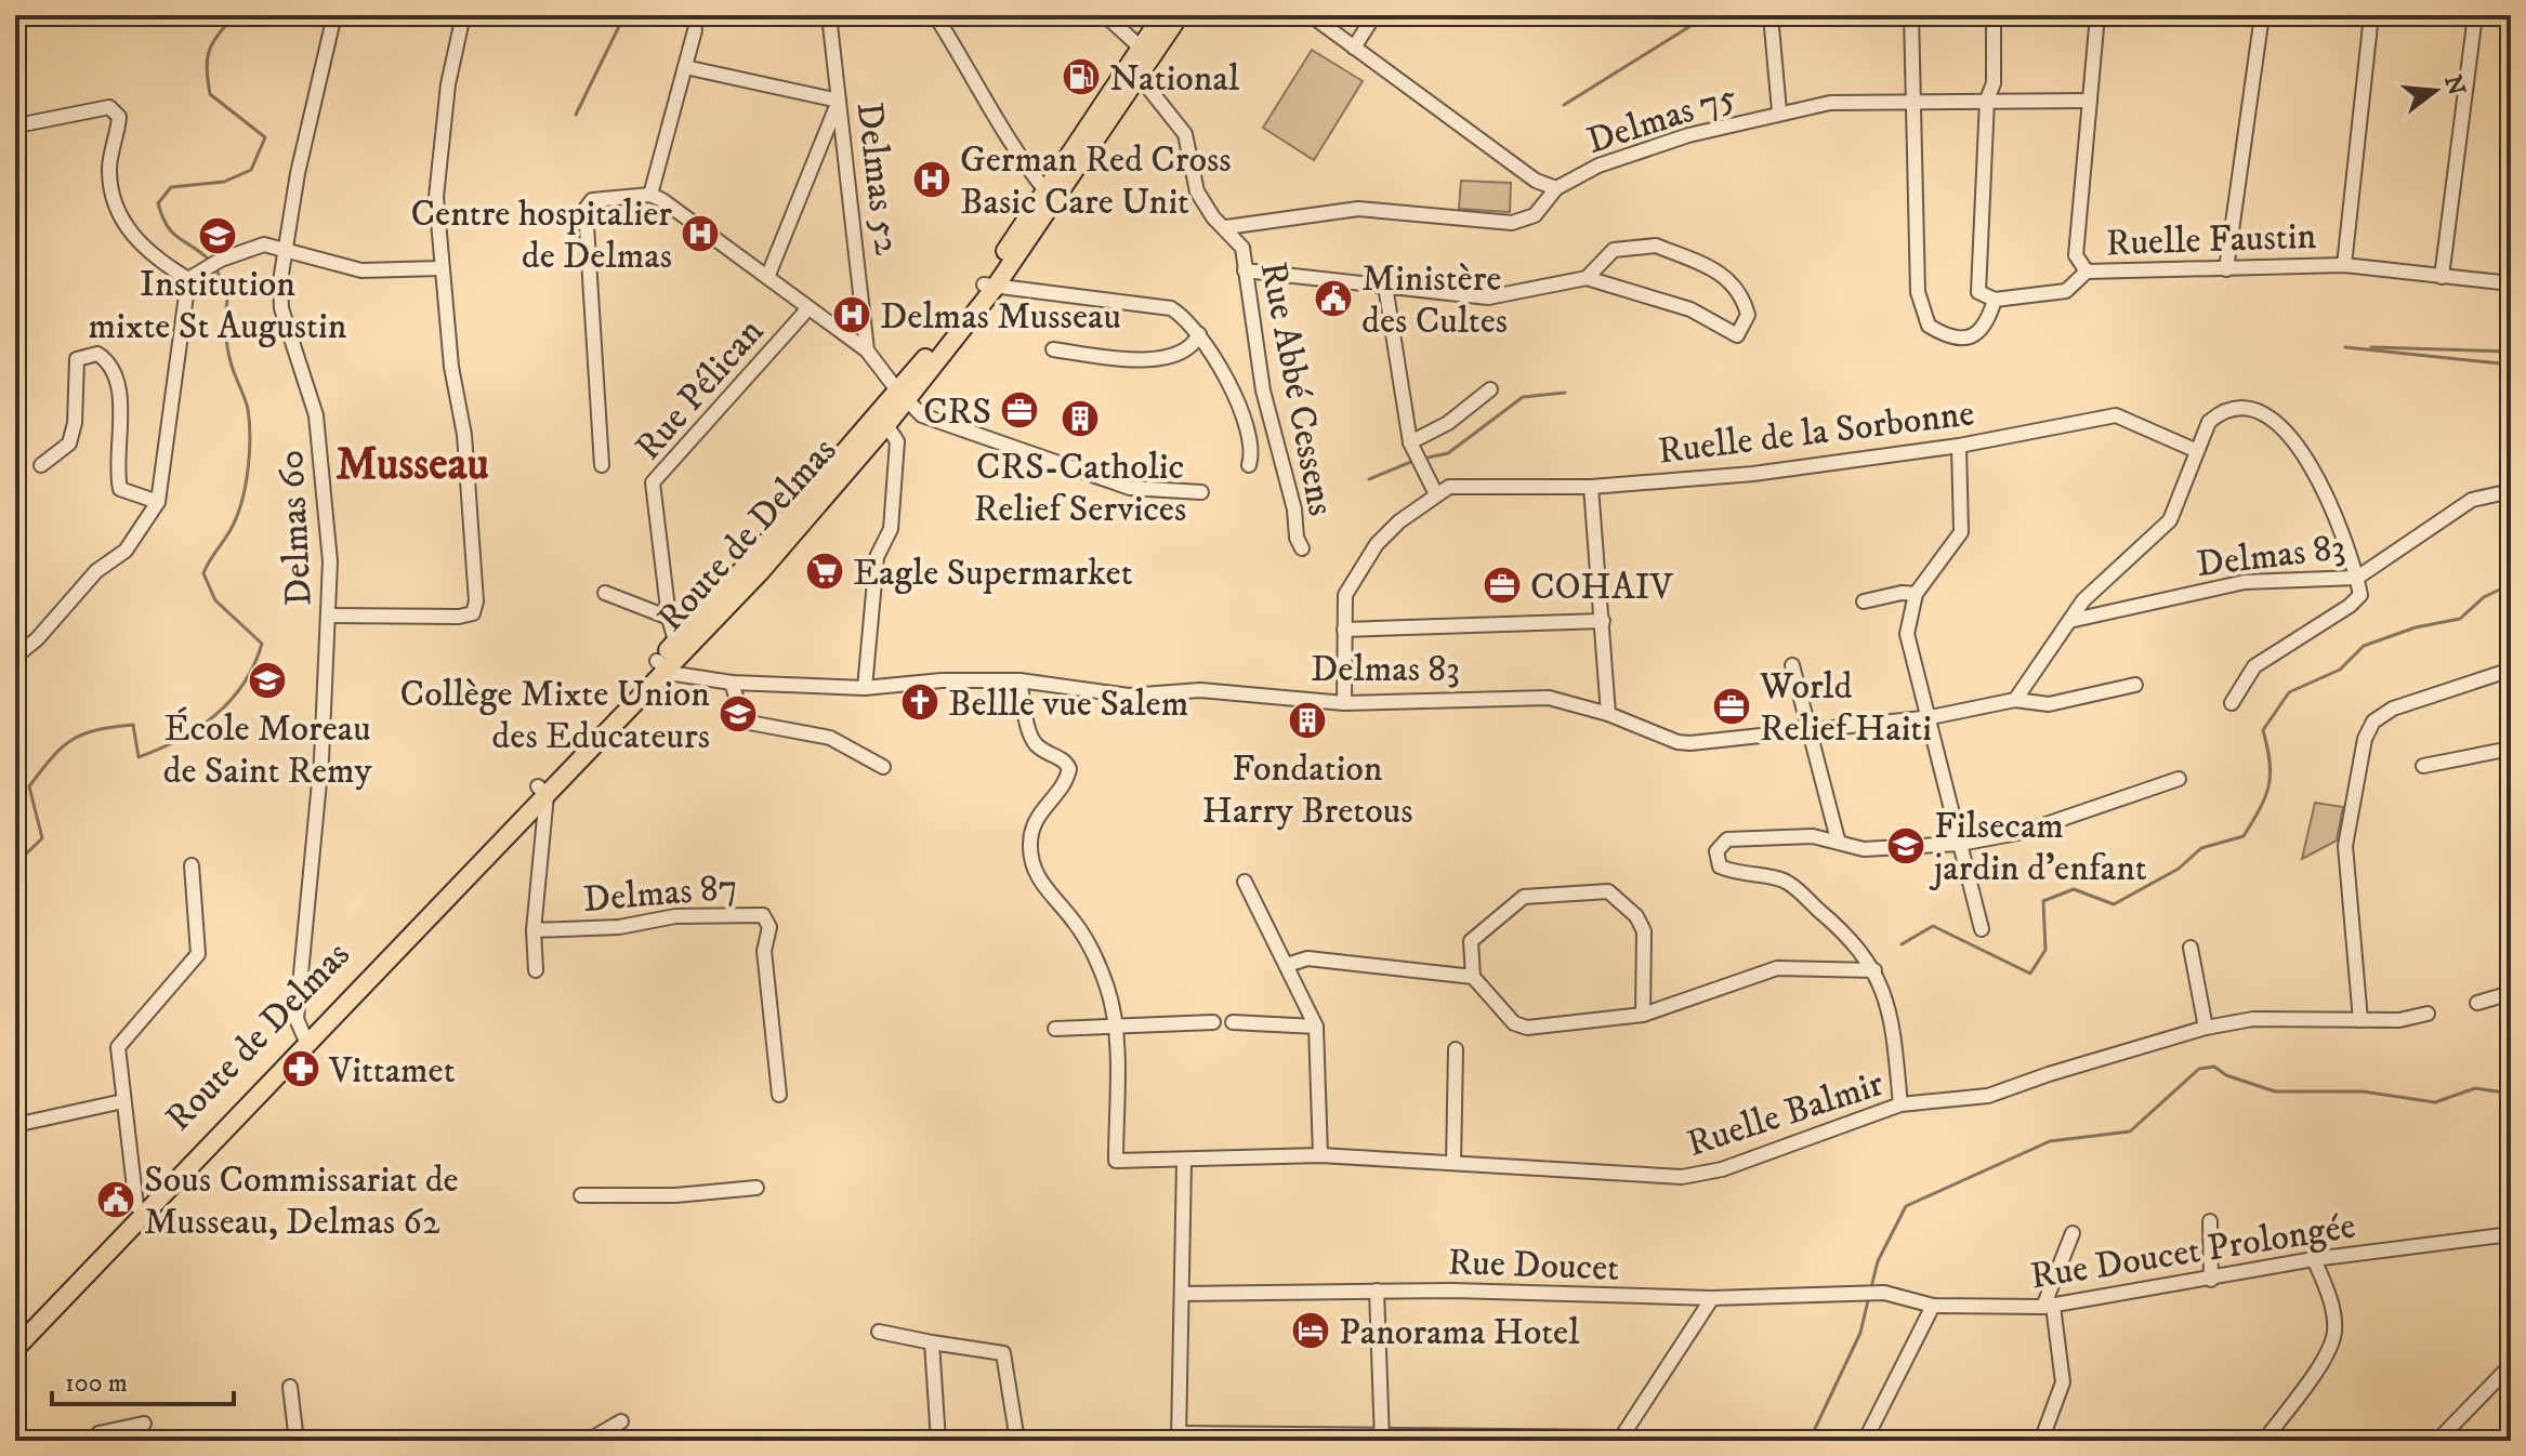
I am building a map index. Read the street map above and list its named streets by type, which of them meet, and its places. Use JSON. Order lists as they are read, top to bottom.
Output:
{
  "streets": {
    "main road": ["Route de Delmas"],
    "street": [
      "Delmas 75",
      "Delmas 52",
      "Ruelle Faustin",
      "Rue Pélican",
      "Rue Abbé Cessens",
      "Ruelle de la Sorbonne",
      "Delmas 60",
      "Delmas 83",
      "Delmas 87",
      "Ruelle Balmir",
      "Rue Doucet Prolongée",
      "Rue Doucet"
    ]
  },
  "crossings": [
    ["Delmas 75", "Ruelle Faustin"],
    ["Rue Pélican", "Route de Delmas"],
    ["Rue Abbé Cessens", "Route de Delmas"],
    ["Ruelle de la Sorbonne", "Delmas 83"],
    ["Delmas 60", "Route de Delmas"],
    ["Route de Delmas", "Delmas 83"],
    ["Route de Delmas", "Delmas 87"],
    ["Rue Doucet Prolongée", "Rue Doucet"]
  ],
  "districts": ["Musseau"],
  "places": {
    "fuel station": ["National"],
    "hospital": ["German Red Cross Basic Care Unit", "Centre hospitalier de Delmas", "Delmas Musseau"],
    "school or university": [
      "Institution mixte St Augustin",
      "École Moreau de Saint Remy",
      "Collège Mixte Union des Educateurs",
      "Filsecam jardin d'enfant"
    ],
    "public building": ["Ministère des Cultes", "Sous Commissariat de Musseau, Delmas 62"],
    "office": ["CRS", "COHAIV", "World Relief Haiti"],
    "building": ["CRS-Catholic Relief Services", "Fondation Harry Bretous"],
    "supermarket": ["Eagle Supermarket"],
    "church": ["Bellle vue Salem"],
    "pharmacy": ["Vittamet"],
    "hotel": ["Panorama Hotel"]
  },
  "scale_bar": "100 m",
  "north": "right"
}
